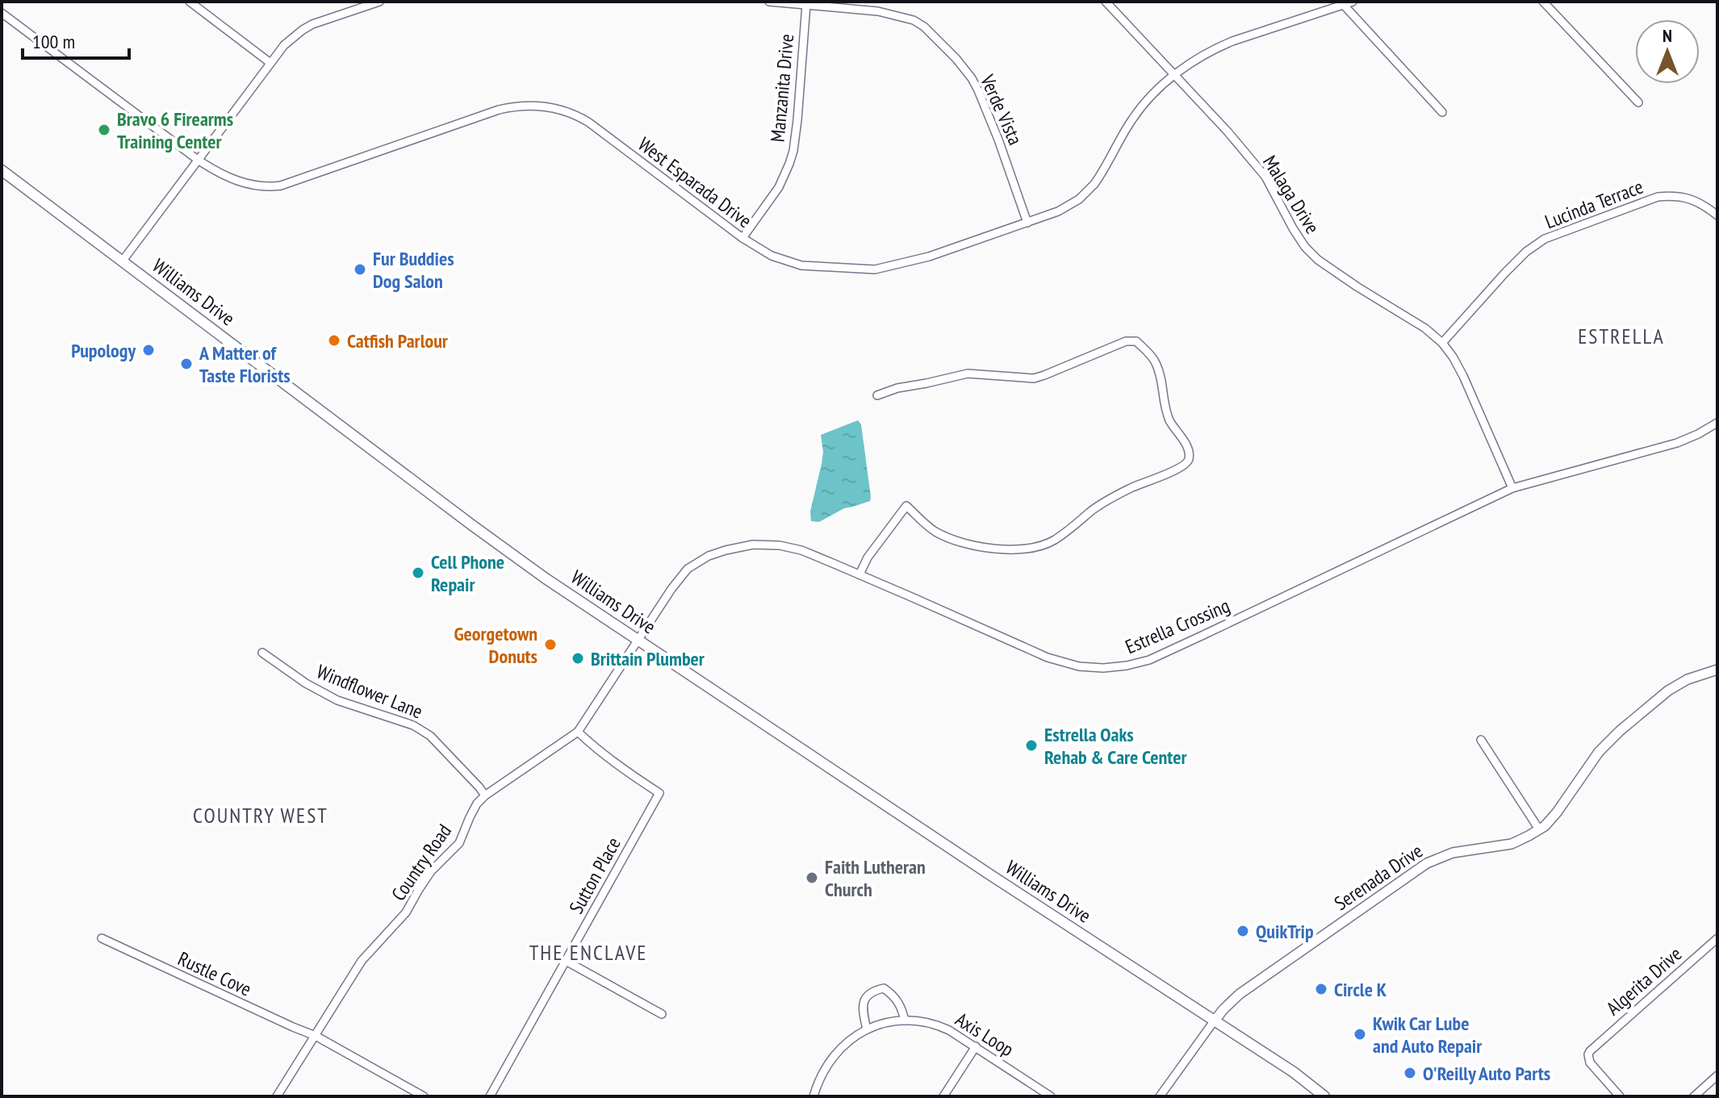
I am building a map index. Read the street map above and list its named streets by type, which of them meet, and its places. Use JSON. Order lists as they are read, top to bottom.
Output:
{
  "streets": {
    "main road": ["Williams Drive"],
    "street": [
      "Manzanita Drive",
      "Verde Vista",
      "West Esparada Drive",
      "Malaga Drive",
      "Lucinda Terrace",
      "Estrella Crossing",
      "Windflower Lane",
      "Country Road",
      "Sutton Place",
      "Serenada Drive",
      "Rustle Cove",
      "Algerita Drive",
      "Axis Loop"
    ]
  },
  "crossings": [
    ["Manzanita Drive", "Verde Vista"],
    ["Manzanita Drive", "West Esparada Drive"],
    ["Verde Vista", "West Esparada Drive"],
    ["West Esparada Drive", "Malaga Drive"],
    ["Malaga Drive", "Lucinda Terrace"],
    ["Malaga Drive", "Estrella Crossing"],
    ["Williams Drive", "Estrella Crossing"],
    ["Williams Drive", "Country Road"],
    ["Williams Drive", "Serenada Drive"],
    ["Estrella Crossing", "Country Road"],
    ["Windflower Lane", "Country Road"],
    ["Country Road", "Sutton Place"],
    ["Country Road", "Rustle Cove"]
  ],
  "districts": ["ESTRELLA", "COUNTRY WEST", "THE ENCLAVE"],
  "places": [
    "Bravo 6 Firearms Training Center",
    "Fur Buddies Dog Salon",
    "Catfish Parlour",
    "Pupology",
    "A Matter of Taste Florists",
    "Cell Phone Repair",
    "Georgetown Donuts",
    "Brittain Plumber",
    "Estrella Oaks Rehab & Care Center",
    "Faith Lutheran Church",
    "QuikTrip",
    "Circle K",
    "Kwik Car Lube and Auto Repair",
    "O'Reilly Auto Parts"
  ],
  "scale_bar": "100 m",
  "north": "top"
}
